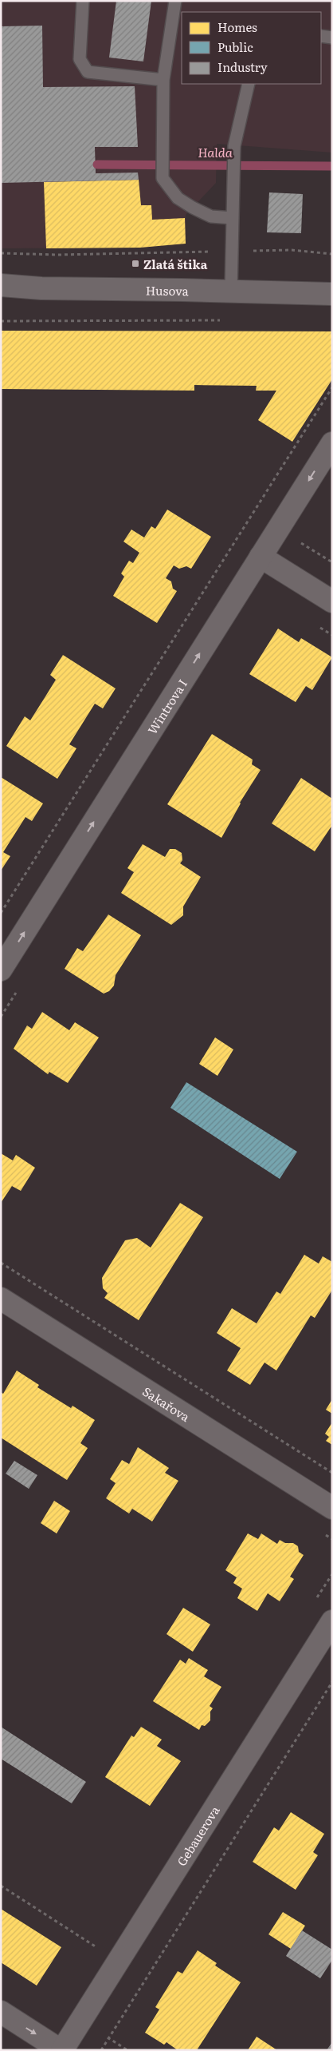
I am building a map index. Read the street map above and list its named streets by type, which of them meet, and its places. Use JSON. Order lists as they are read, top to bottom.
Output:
{
  "streets": {
    "street": [
      "Husova",
      "Wintrova I",
      "Sakařova",
      "Gebauerova"
    ]
  },
  "water": ["Halda"],
  "places": {
    "transit": ["Zlatá štika"]
  },
  "legend": ["Homes", "Public", "Industry"]
}
